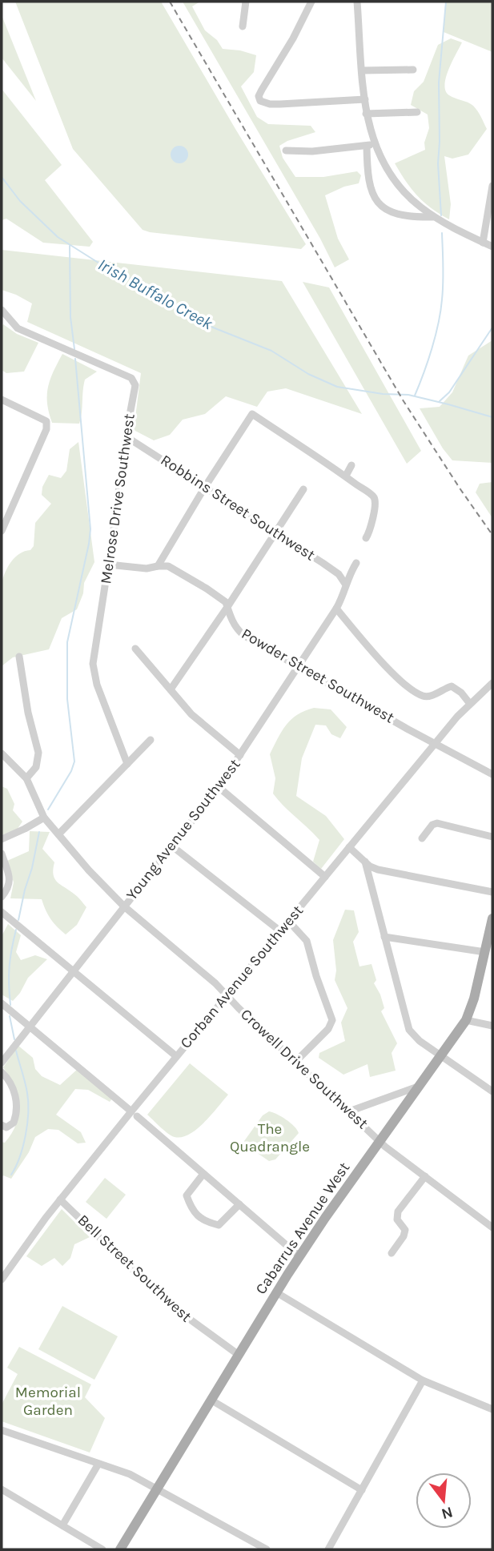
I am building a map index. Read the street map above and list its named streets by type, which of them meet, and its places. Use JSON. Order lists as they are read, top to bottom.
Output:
{
  "streets": {
    "main road": ["Cabarrus Avenue West"],
    "street": [
      "Melrose Drive Southwest",
      "Robbins Street Southwest",
      "Powder Street Southwest",
      "Young Avenue Southwest",
      "Corban Avenue Southwest",
      "Crowell Drive Southwest",
      "Bell Street Southwest"
    ]
  },
  "crossings": [
    ["Melrose Drive Southwest", "Robbins Street Southwest"],
    ["Robbins Street Southwest", "Young Avenue Southwest"],
    ["Powder Street Southwest", "Young Avenue Southwest"],
    ["Powder Street Southwest", "Corban Avenue Southwest"],
    ["Young Avenue Southwest", "Crowell Drive Southwest"],
    ["Corban Avenue Southwest", "Crowell Drive Southwest"],
    ["Corban Avenue Southwest", "Bell Street Southwest"],
    ["Crowell Drive Southwest", "Cabarrus Avenue West"],
    ["Cabarrus Avenue West", "Bell Street Southwest"]
  ],
  "water": ["Irish Buffalo Creek"],
  "parks": ["The Quadrangle", "Memorial Garden"],
  "north": "bottom"
}
